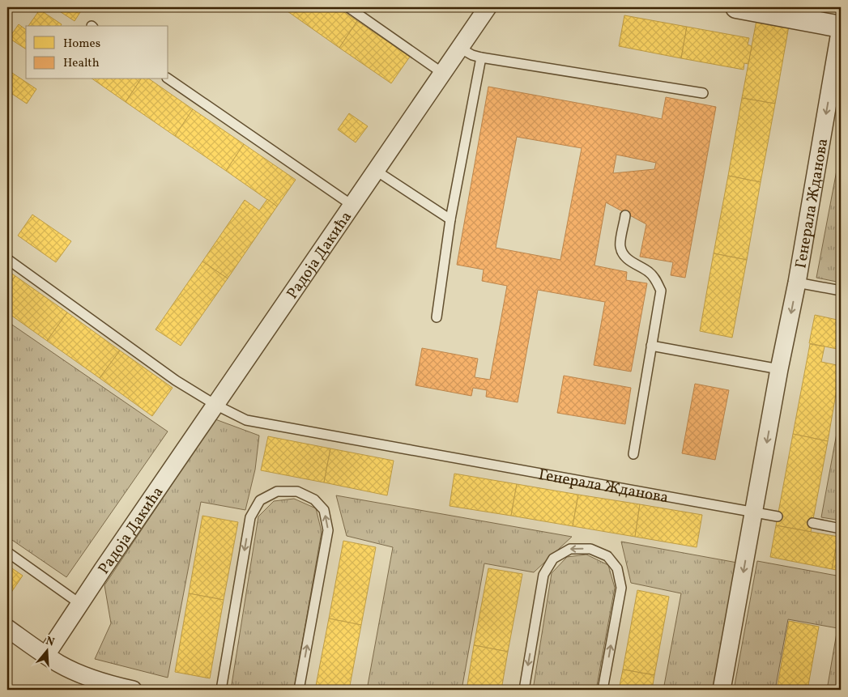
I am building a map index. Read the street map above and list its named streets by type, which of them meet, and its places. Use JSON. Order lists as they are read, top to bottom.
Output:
{
  "streets": {
    "street": ["Генерала Жданова", "Радоја Дакића"]
  },
  "crossings": [
    ["Генерала Жданова", "Радоја Дакића"]
  ],
  "one_way": ["Генерала Жданова"],
  "legend": ["Homes", "Health"],
  "north": "top"
}
